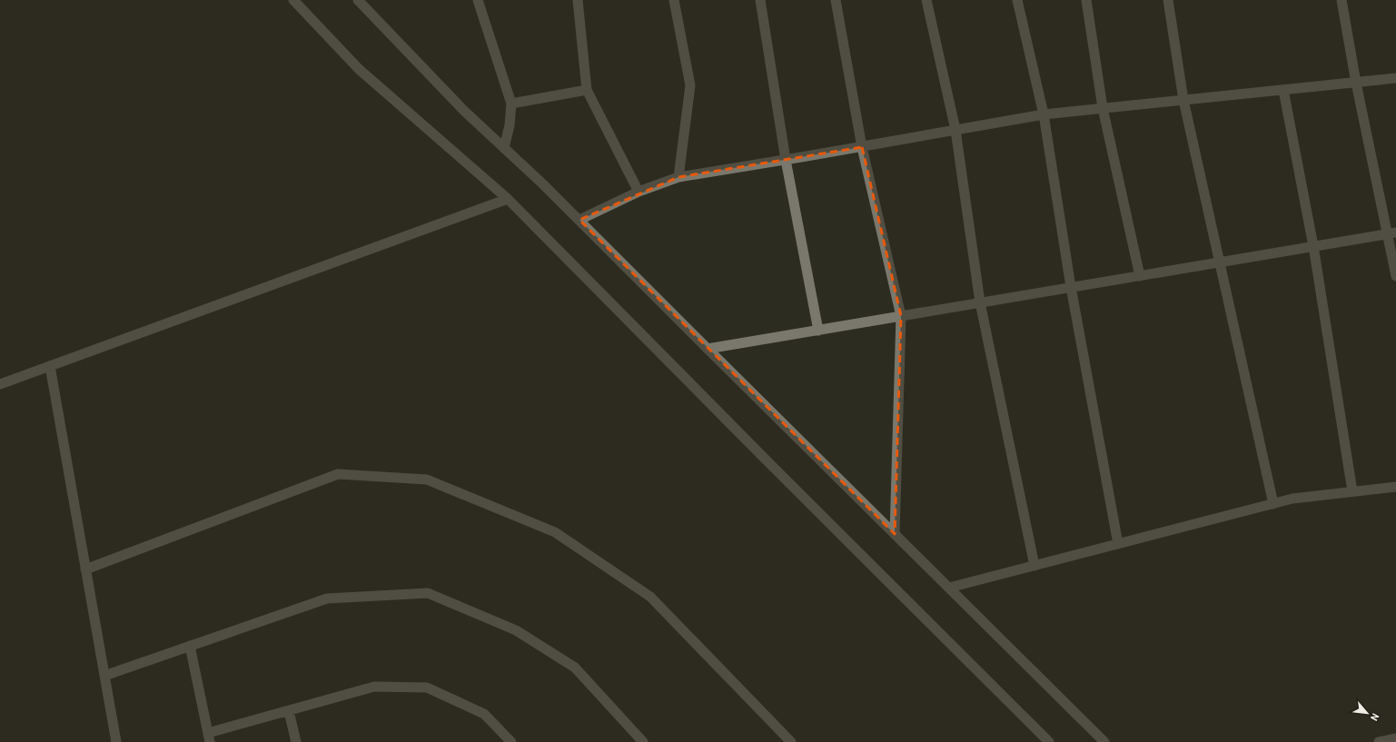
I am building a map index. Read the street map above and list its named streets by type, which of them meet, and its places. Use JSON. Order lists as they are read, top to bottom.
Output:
{
  "north": "bottom right"
}
